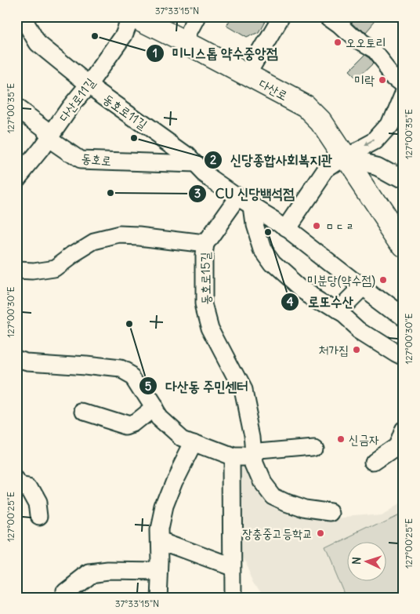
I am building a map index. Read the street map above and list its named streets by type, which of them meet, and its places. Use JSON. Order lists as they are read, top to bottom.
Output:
{
  "streets": {
    "main road": ["다산로"],
    "street": [
      "다산로11길",
      "동호로11길",
      "동호로",
      "동호로15길"
    ]
  },
  "crossings": [
    ["다산로11길", "동호로11길"],
    ["다산로11길", "동호로"],
    ["동호로11길", "동호로"]
  ],
  "places": [
    "미니스톱 약수중앙점",
    "오오토리",
    "미락",
    "신당종합사회복지관",
    "CU 신당백석점",
    "ㅁㄷㄹ",
    "로또수산",
    "미분당(약수점)",
    "다산동 주민센터",
    "처가집",
    "신금자",
    "장충중고등학교"
  ],
  "north": "left",
  "coordinates": [
    "37°33'15\"N",
    "127°00'35\"E",
    "127°00'30\"E",
    "127°00'25\"E"
  ]
}
